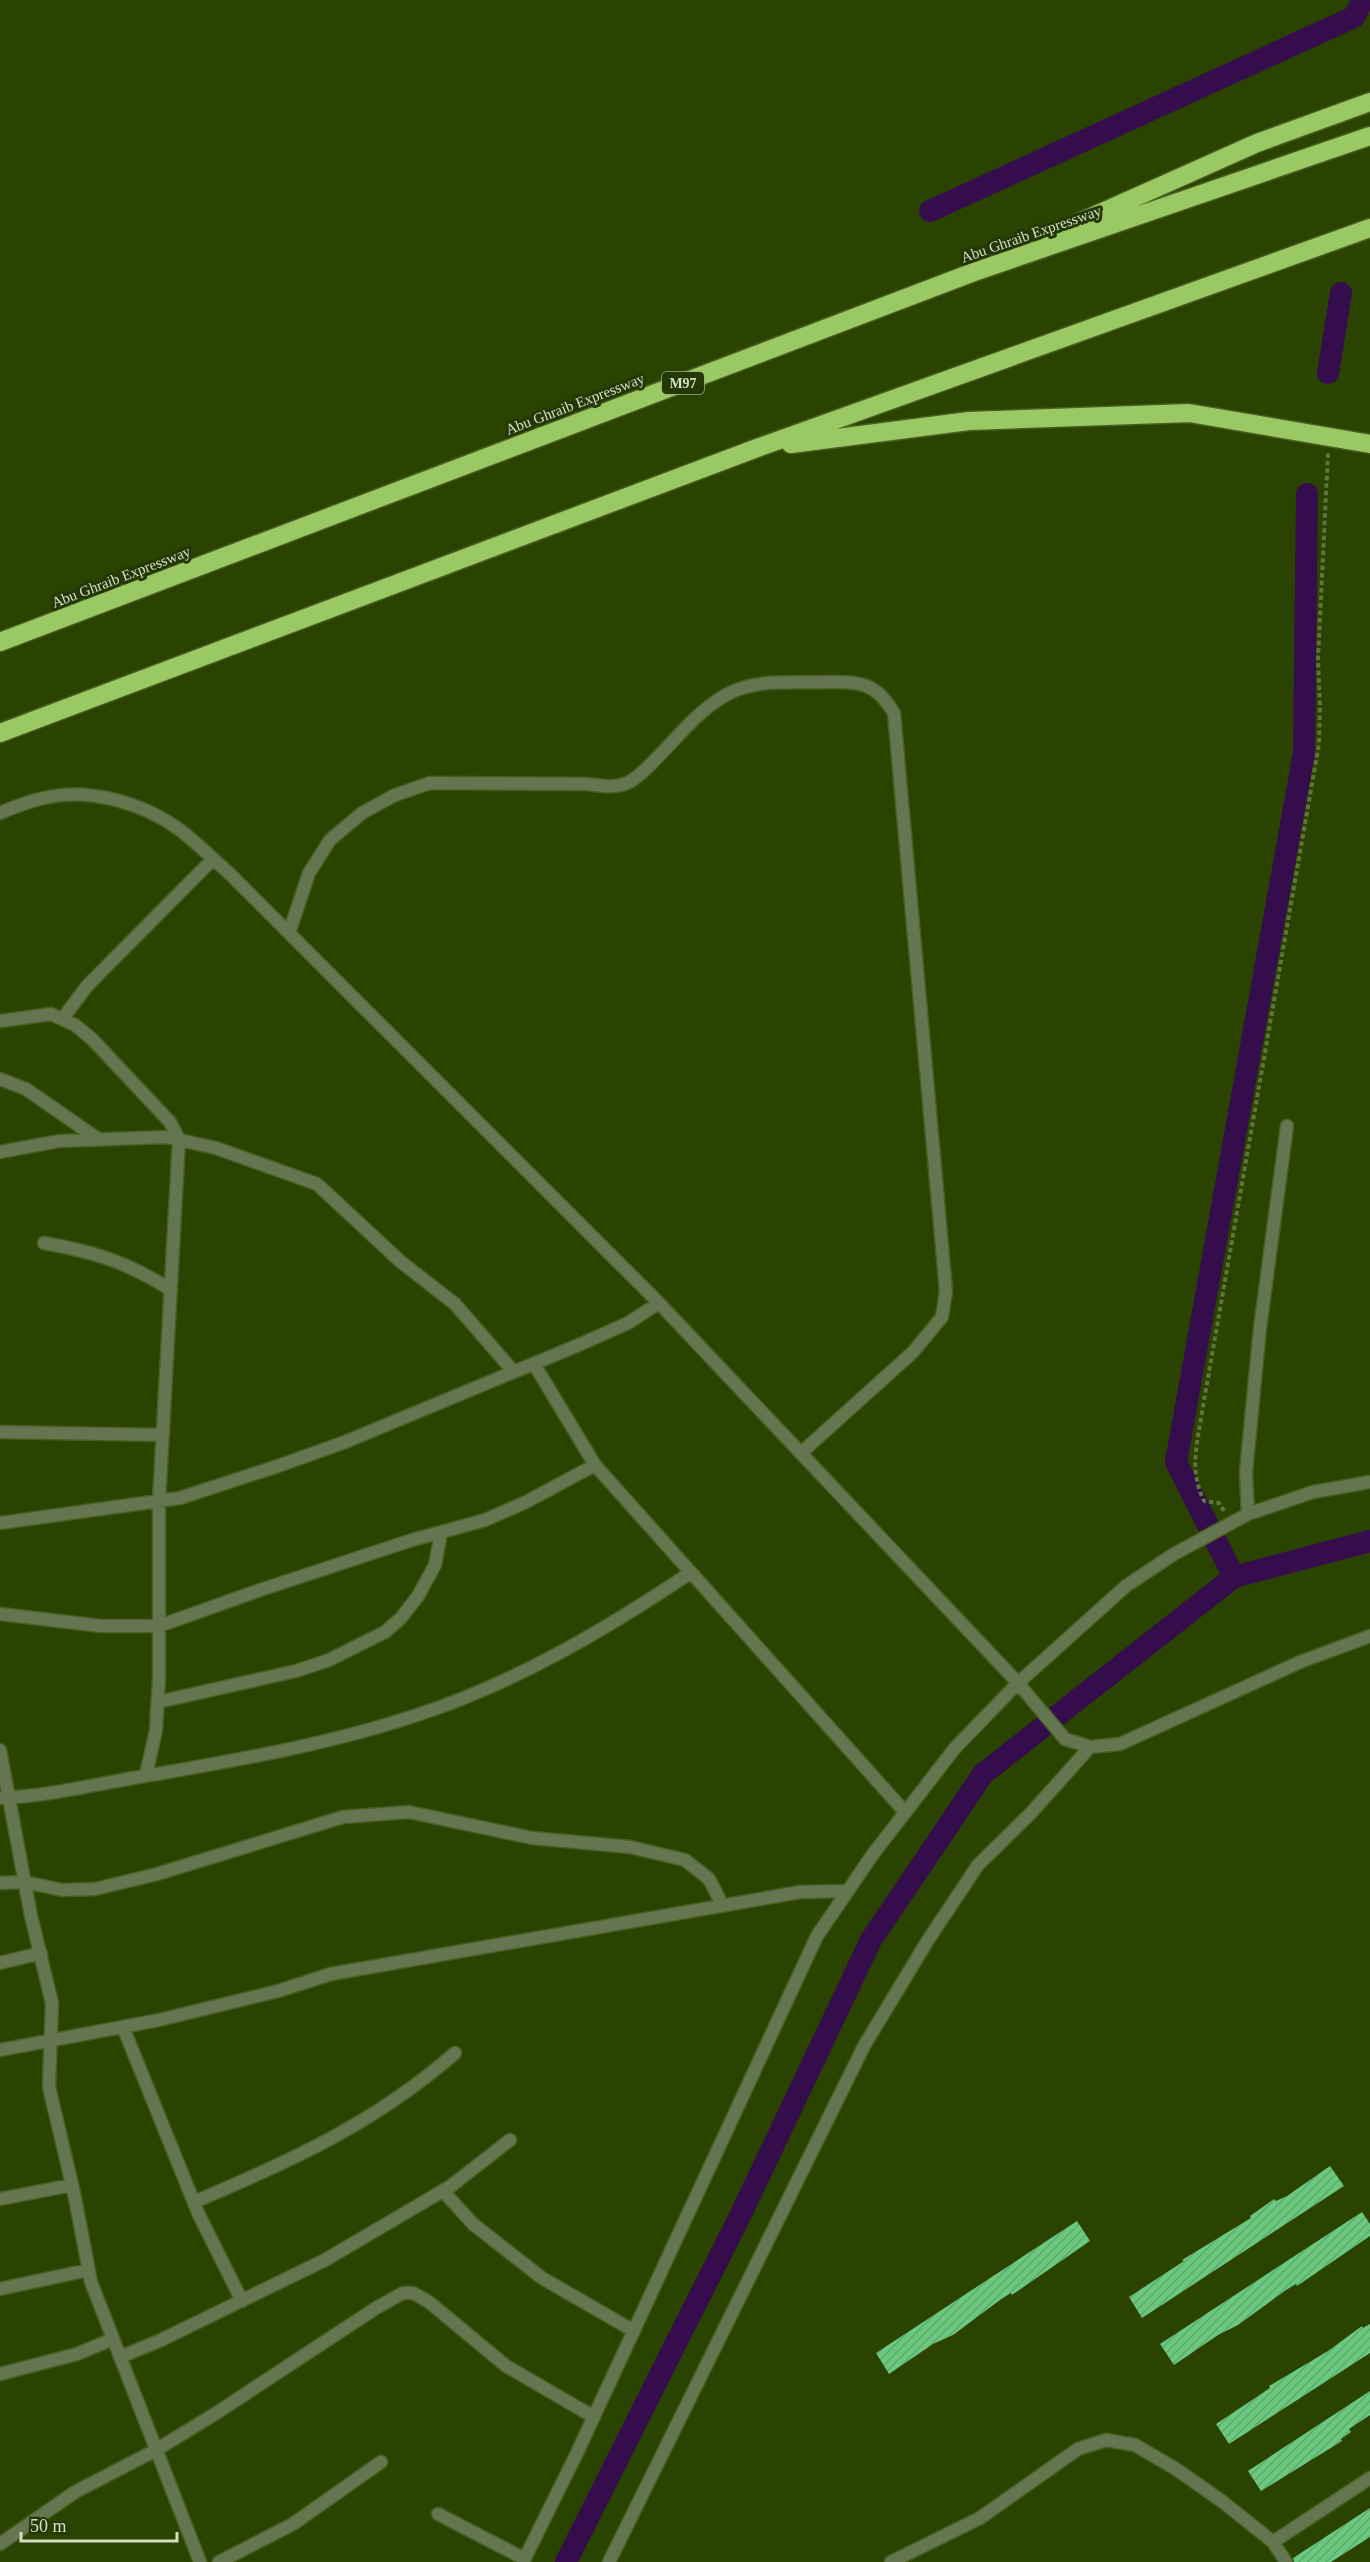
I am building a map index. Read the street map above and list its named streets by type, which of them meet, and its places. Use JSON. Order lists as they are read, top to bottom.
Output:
{
  "streets": {
    "highway": ["Abu Ghraib Expressway", "M97"]
  },
  "scale_bar": "50 m"
}
